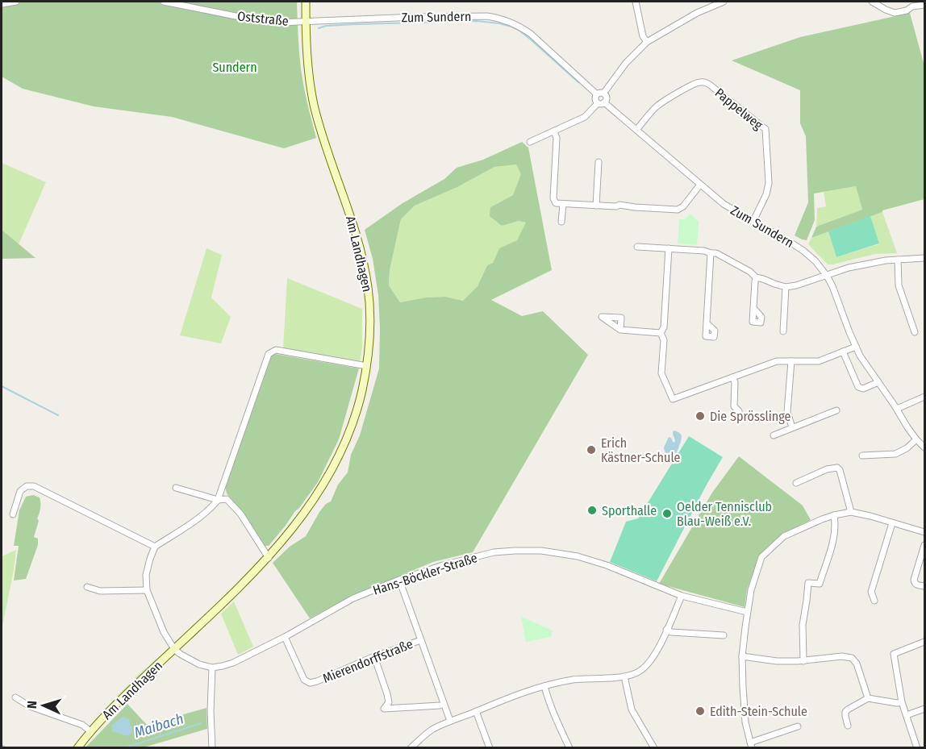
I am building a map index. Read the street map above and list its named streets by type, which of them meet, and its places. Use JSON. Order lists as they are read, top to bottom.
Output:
{
  "streets": {
    "street": [
      "Zum Sundern",
      "Oststraße",
      "Pappelweg",
      "Am Landhagen",
      "Hans-Böckler-Straße",
      "Mierendorffstraße"
    ]
  },
  "crossings": [
    ["Zum Sundern", "Oststraße"],
    ["Zum Sundern", "Pappelweg"],
    ["Zum Sundern", "Am Landhagen"],
    ["Oststraße", "Am Landhagen"],
    ["Hans-Böckler-Straße", "Mierendorffstraße"]
  ],
  "water": ["Maibach"],
  "parks": ["Sundern"],
  "places": [
    "Die Sprösslinge",
    "Erich Kästner-Schule",
    "Sporthalle",
    "Oelder Tennisclub Blau-Weiß e.V.",
    "Edith-Stein-Schule"
  ],
  "north": "left"
}
